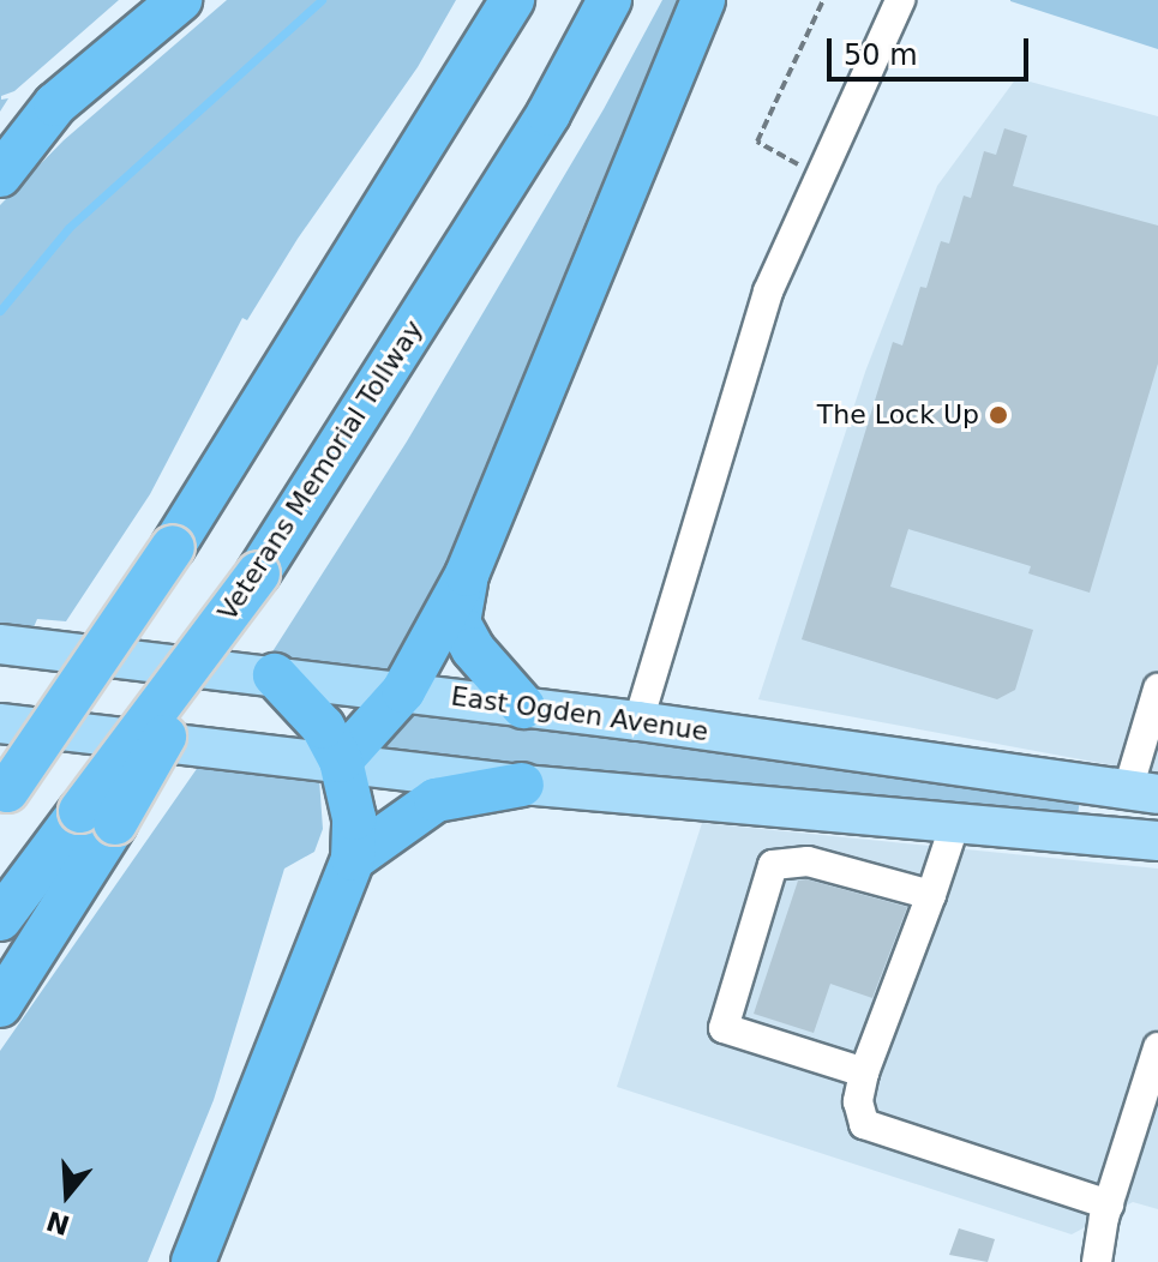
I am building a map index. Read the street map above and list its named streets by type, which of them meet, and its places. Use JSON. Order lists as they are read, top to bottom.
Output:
{
  "streets": {
    "highway": ["Veterans Memorial Tollway"],
    "main road": ["East Ogden Avenue"]
  },
  "places": ["The Lock Up"],
  "scale_bar": "50 m",
  "north": "bottom"
}
